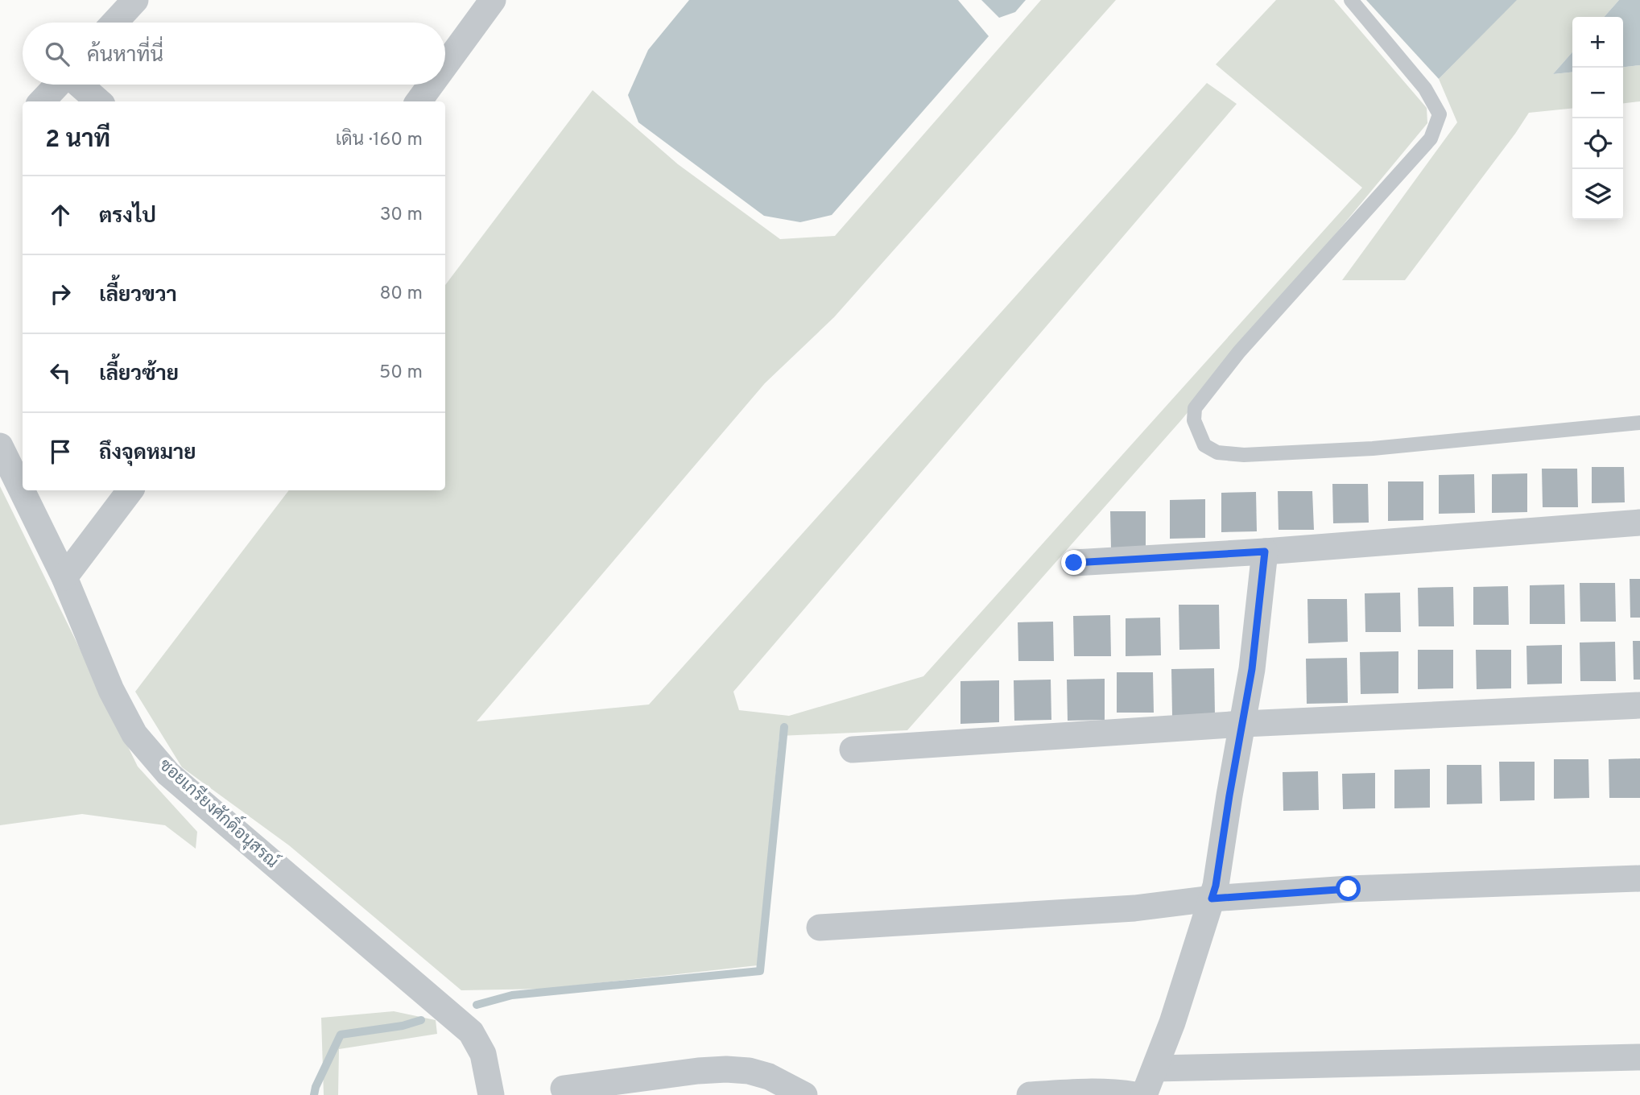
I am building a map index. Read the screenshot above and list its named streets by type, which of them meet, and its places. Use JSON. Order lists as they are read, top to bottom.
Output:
{
  "streets": {
    "street": ["ซอยเกรียงศักดิ์อนุสรณ์"]
  },
  "page": {
    "map_buttons": ["+", "−"],
    "search": "ค้นหาที่นี่",
    "heading": ["2 นาที", "เดิน · 160 m"],
    "list": [
      ["ตรงไป", "30 m"],
      ["เลี้ยวขวา", "80 m"],
      ["เลี้ยวซ้าย", "50 m"],
      "ถึงจุดหมาย"
    ]
  }
}
